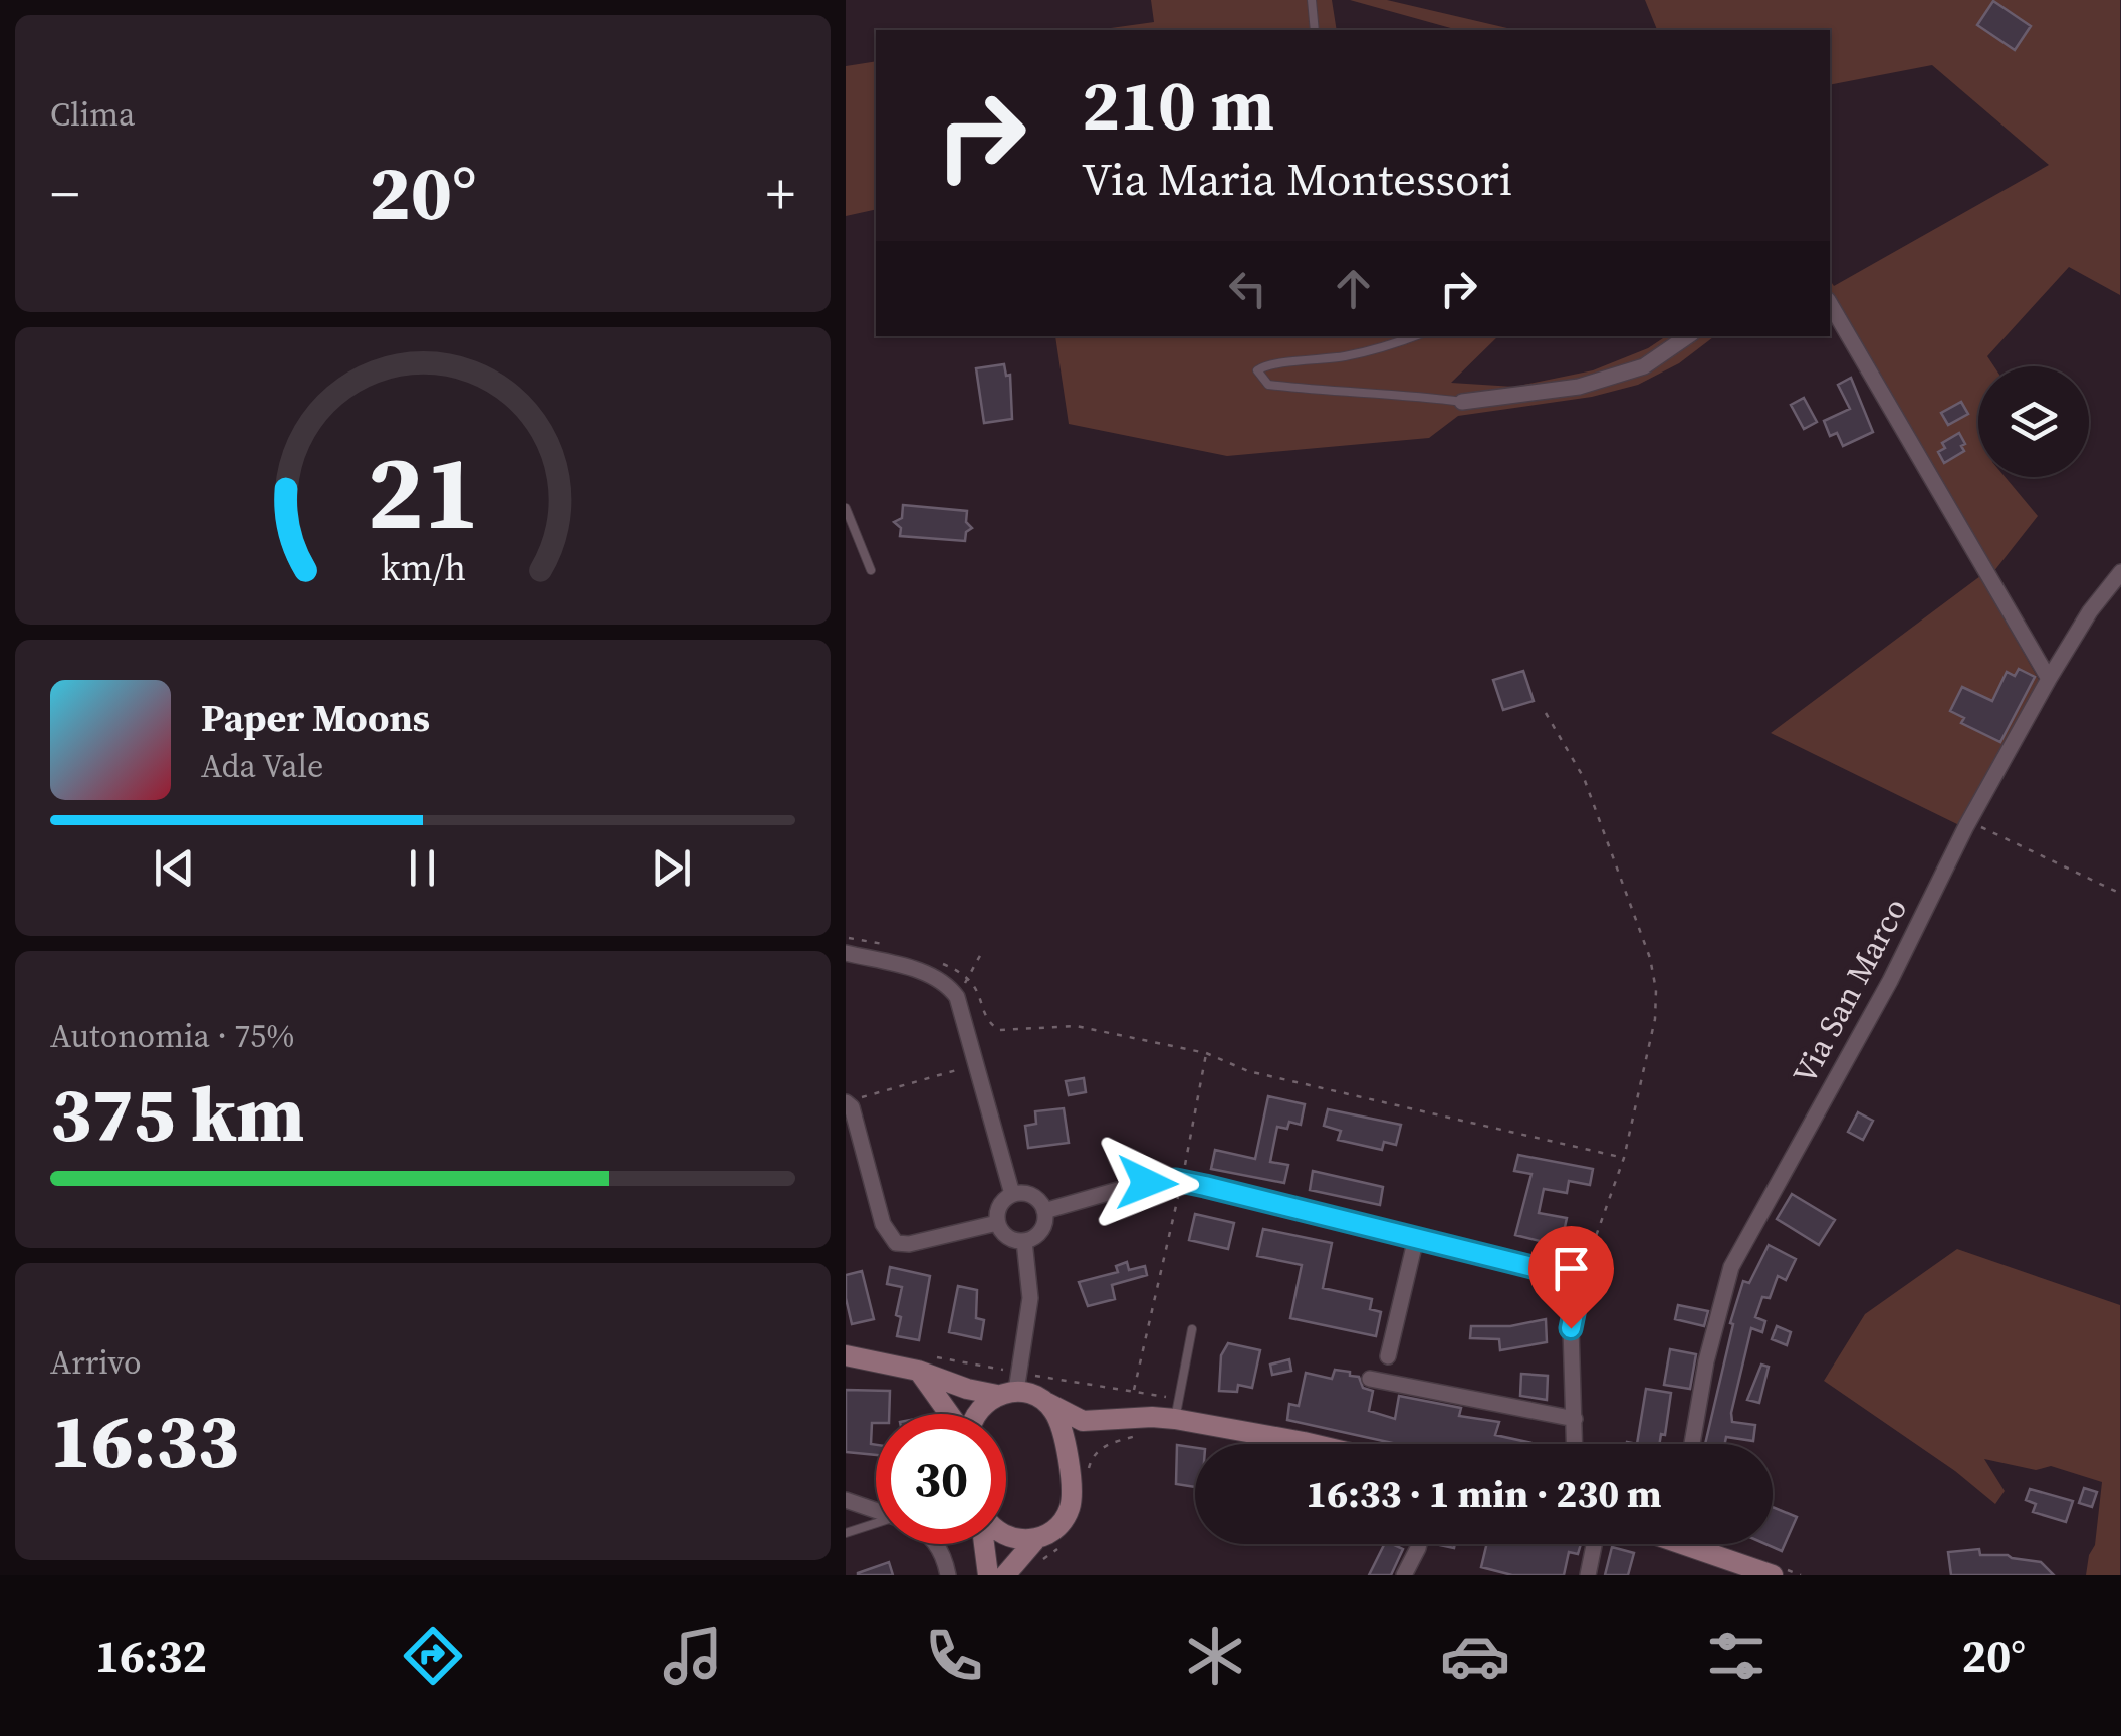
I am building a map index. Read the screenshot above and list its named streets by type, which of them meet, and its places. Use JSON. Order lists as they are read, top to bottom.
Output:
{
  "streets": {
    "street": ["Via San Marco"]
  },
  "page": {
    "tile": [
      "Clima",
      ["Autonomia · 75%", "375 km"],
      ["Arrivo", "16:33"]
    ],
    "turn": ["210 m", "Via Maria Montessori"],
    "heat": ["−", "20°", "+"],
    "song": ["Paper Moons", "Ada Vale"],
    "limit": "30",
    "trip": "16:33 · 1 min · 230 m",
    "tabs": ["16:32", "20°"],
    "gauge": ["21", "km/h"]
  }
}
